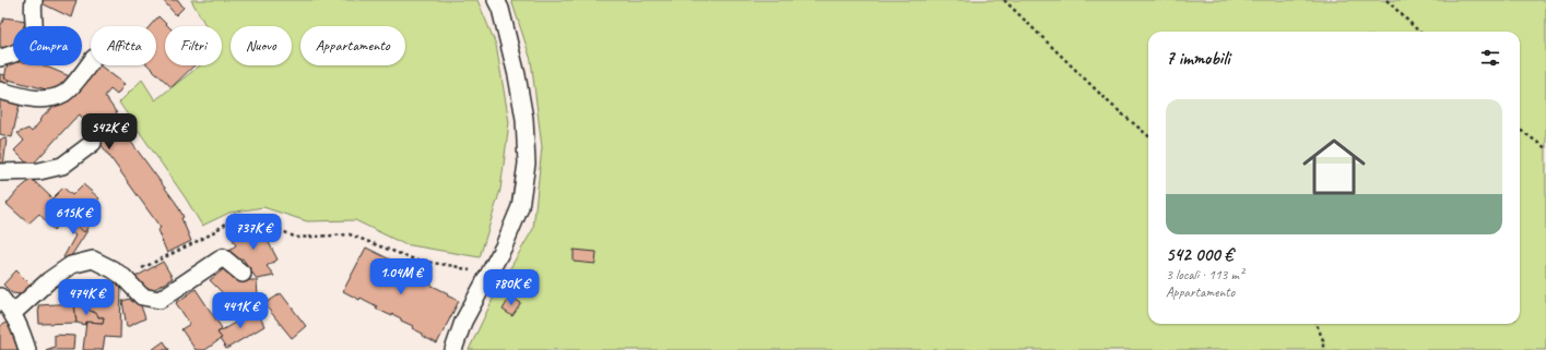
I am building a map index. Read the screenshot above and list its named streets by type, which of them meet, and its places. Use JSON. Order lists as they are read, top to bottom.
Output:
{
  "page": {
    "chip": [
      "Compra",
      "Affitta",
      "Filtri",
      "Nuovo",
      "Appartamento"
    ],
    "heading": "7 immobili",
    "list": [
      {
        "name": "542 000 €",
        "note": "3 locali · 113 m² · Appartamento"
      }
    ],
    "price": [
      "542K €",
      "615K €",
      "737K €",
      "1.04M €",
      "780K €",
      "474K €",
      "441K €"
    ]
  }
}
